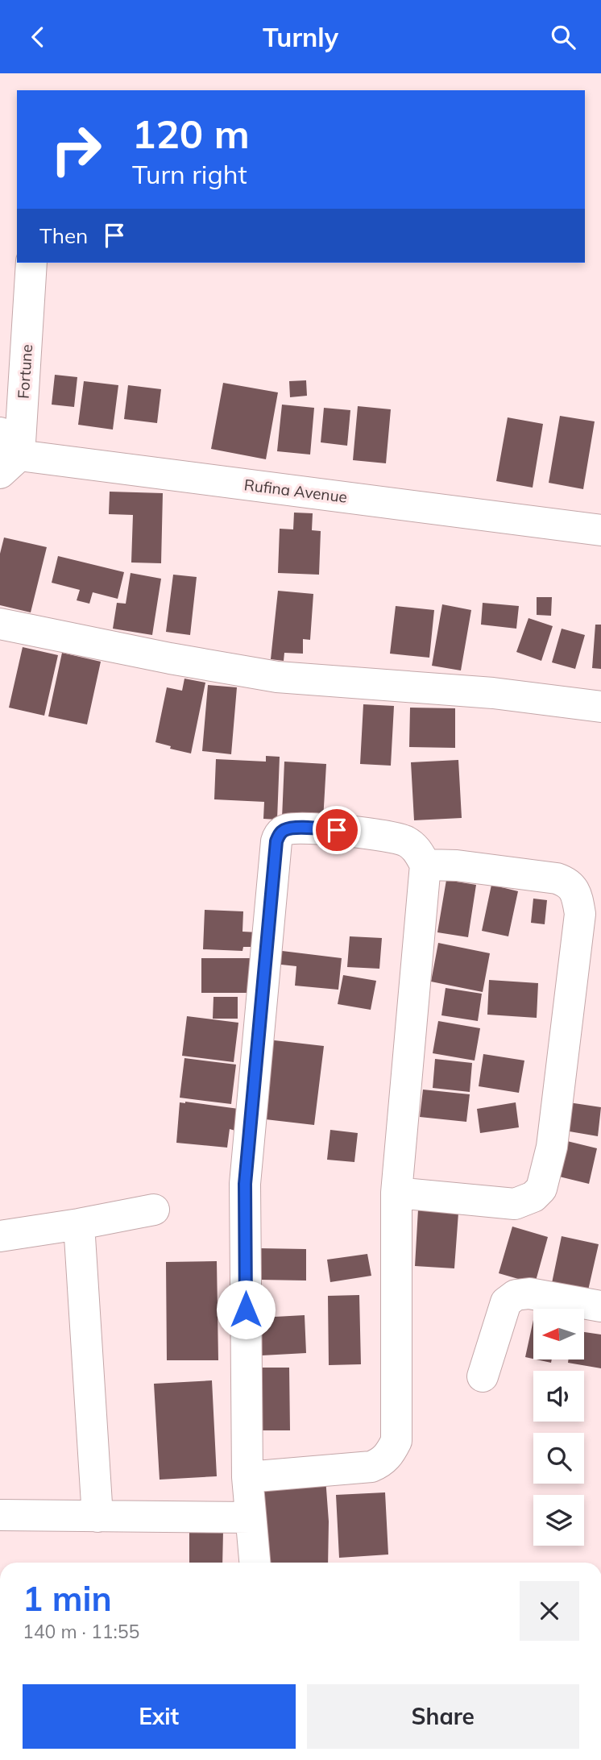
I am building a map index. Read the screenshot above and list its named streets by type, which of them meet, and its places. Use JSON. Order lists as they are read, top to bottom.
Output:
{
  "streets": {
    "street": ["Fortune", "Rufina Avenue"]
  },
  "crossings": [
    ["Fortune", "Rufina Avenue"]
  ],
  "north": "left",
  "page": {
    "header": "Turnly",
    "turn": ["120 m", "Turn right"],
    "then": "Then",
    "heading": ["1 min", "140 m · 11:55"],
    "buttons": ["Exit", "Share"]
  }
}
